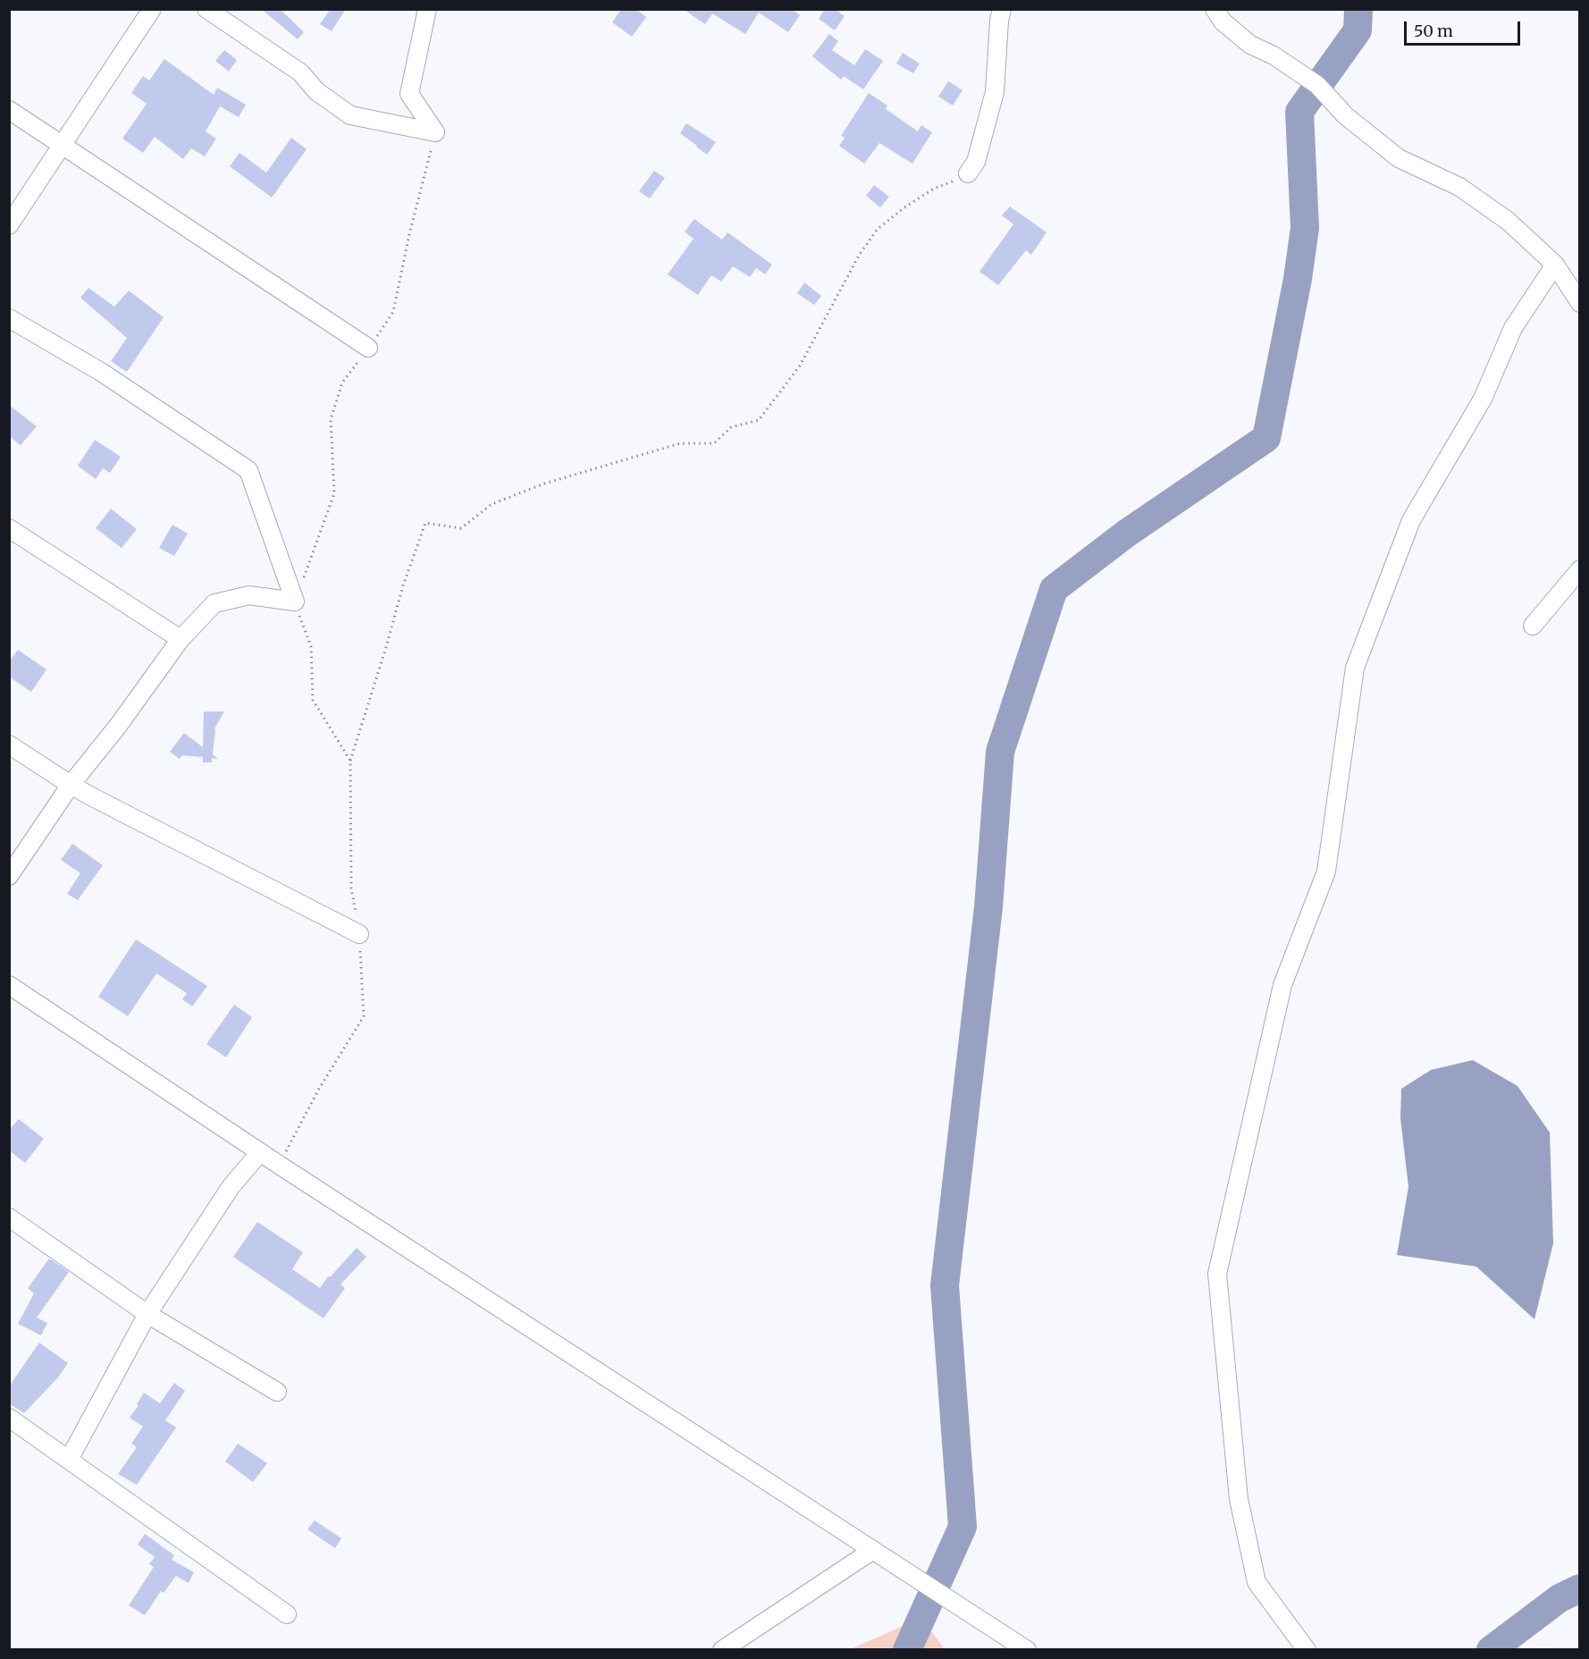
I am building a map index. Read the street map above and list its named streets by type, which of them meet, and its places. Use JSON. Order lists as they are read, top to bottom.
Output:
{
  "scale_bar": "50 m"
}
